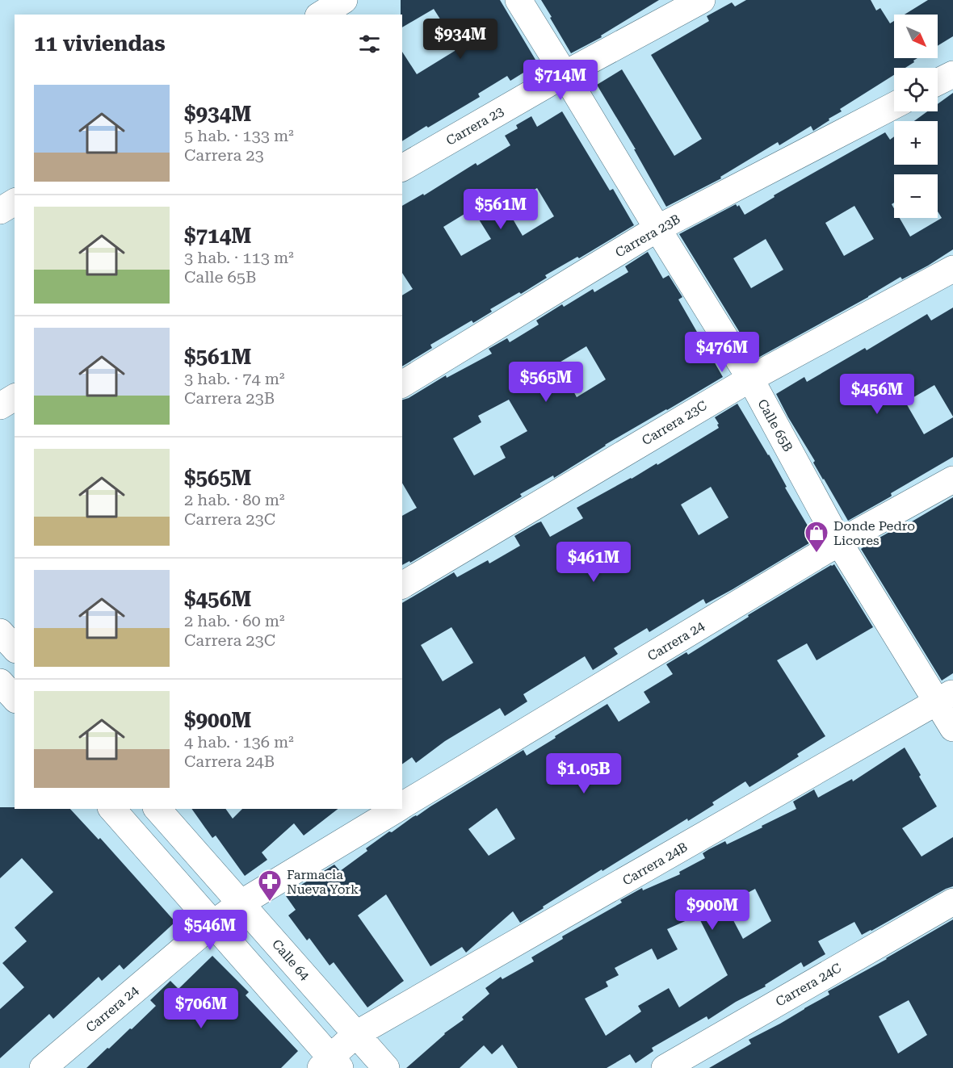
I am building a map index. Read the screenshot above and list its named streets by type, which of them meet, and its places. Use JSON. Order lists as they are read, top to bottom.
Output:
{
  "streets": {
    "street": [
      "Carrera 23",
      "Carrera 23B",
      "Carrera 23C",
      "Calle 65B",
      "Carrera 24",
      "Carrera 24B",
      "Calle 64",
      "Carrera 24C"
    ]
  },
  "crossings": [
    ["Carrera 23", "Calle 65B"],
    ["Carrera 23B", "Calle 65B"],
    ["Carrera 23C", "Calle 65B"],
    ["Calle 65B", "Carrera 24"],
    ["Calle 65B", "Carrera 24B"],
    ["Carrera 24", "Calle 64"],
    ["Carrera 24B", "Calle 64"]
  ],
  "places": {
    "shop": ["Donde Pedro Licores"],
    "pharmacy": ["Farmacia Nueva York"]
  },
  "north": "bottom right",
  "page": {
    "map_buttons": ["+", "−"],
    "heading": "11 viviendas",
    "price": [
      "$934M",
      "$714M",
      "$561M",
      "$476M",
      "$565M",
      "$456M",
      "$461M",
      "$1.05B",
      "$900M",
      "$546M",
      "$706M"
    ],
    "list": [
      {
        "name": "$934M",
        "note": "5 hab. · 133 m² · Carrera 23"
      },
      {
        "name": "$714M",
        "note": "3 hab. · 113 m² · Calle 65B"
      },
      {
        "name": "$561M",
        "note": "3 hab. · 74 m² · Carrera 23B"
      },
      {
        "name": "$565M",
        "note": "2 hab. · 80 m² · Carrera 23C"
      },
      {
        "name": "$456M",
        "note": "2 hab. · 60 m² · Carrera 23C"
      },
      {
        "name": "$900M",
        "note": "4 hab. · 136 m² · Carrera 24B"
      }
    ]
  }
}
